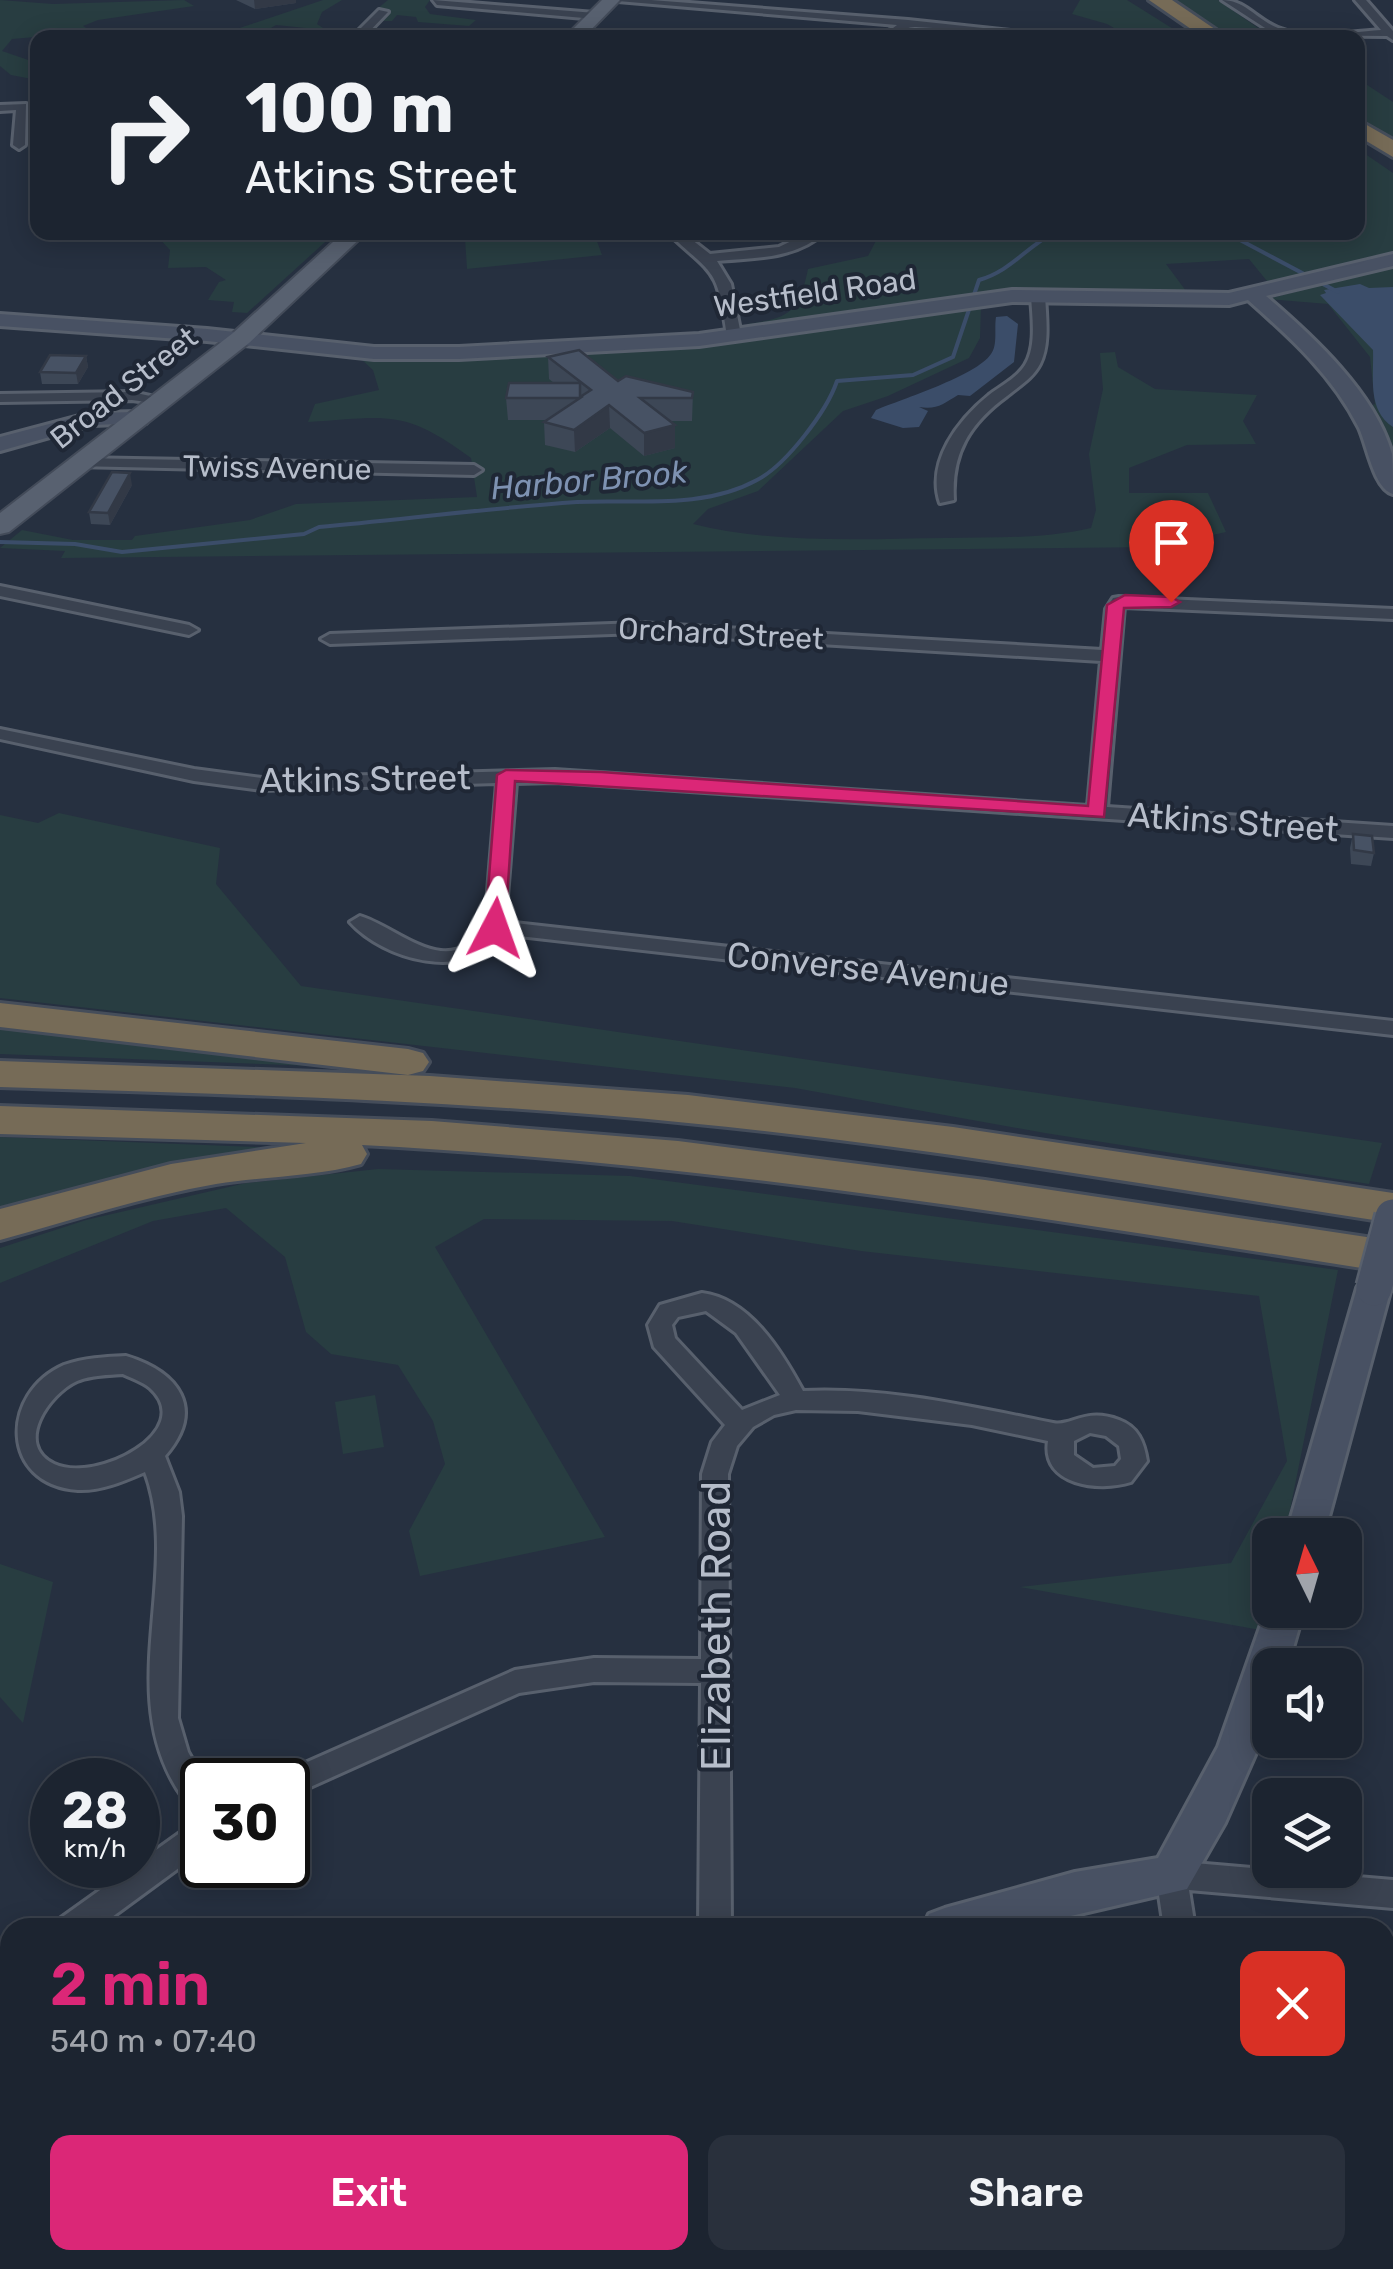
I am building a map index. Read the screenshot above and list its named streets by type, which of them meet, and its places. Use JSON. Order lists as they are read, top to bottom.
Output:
{
  "streets": {
    "main road": ["Broad Street"],
    "street": [
      "Westfield Road",
      "Twiss Avenue",
      "Orchard Street",
      "Atkins Street",
      "Converse Avenue",
      "Elizabeth Road"
    ]
  },
  "crossings": [
    ["Westfield Road", "Broad Street"],
    ["Broad Street", "Twiss Avenue"]
  ],
  "water": ["Harbor Brook"],
  "north": "top",
  "page": {
    "turn": ["100 m", "Atkins Street"],
    "speed": "28 km/h",
    "limit": "30",
    "heading": ["2 min", "540 m · 07:40"],
    "buttons": ["Exit", "Share"]
  }
}
